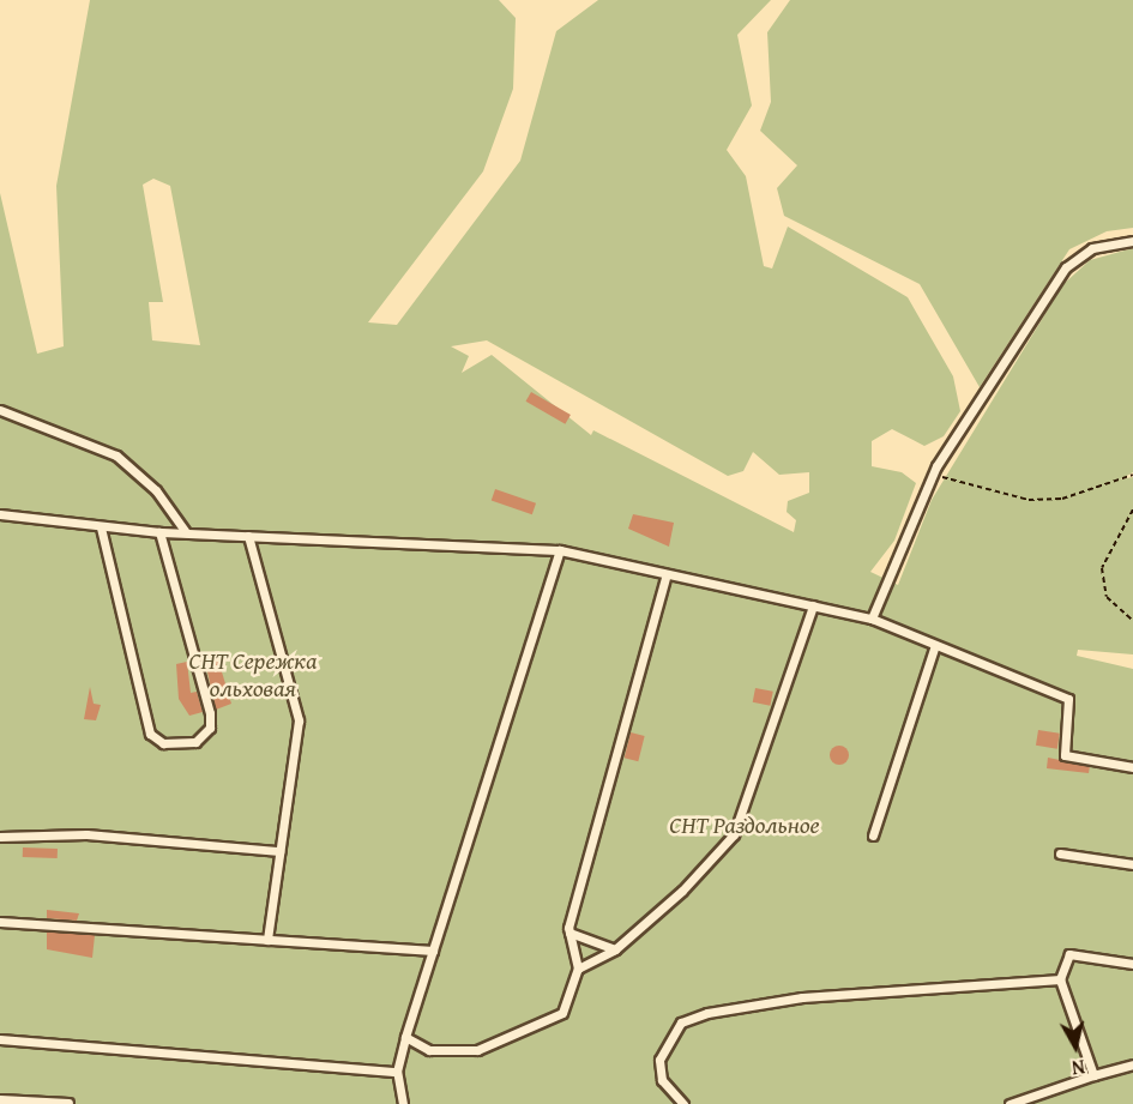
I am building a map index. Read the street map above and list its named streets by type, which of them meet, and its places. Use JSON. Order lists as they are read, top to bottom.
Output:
{
  "parks": ["СНТ Сережка ольховая", "СНТ Раздольное"],
  "north": "bottom"
}
